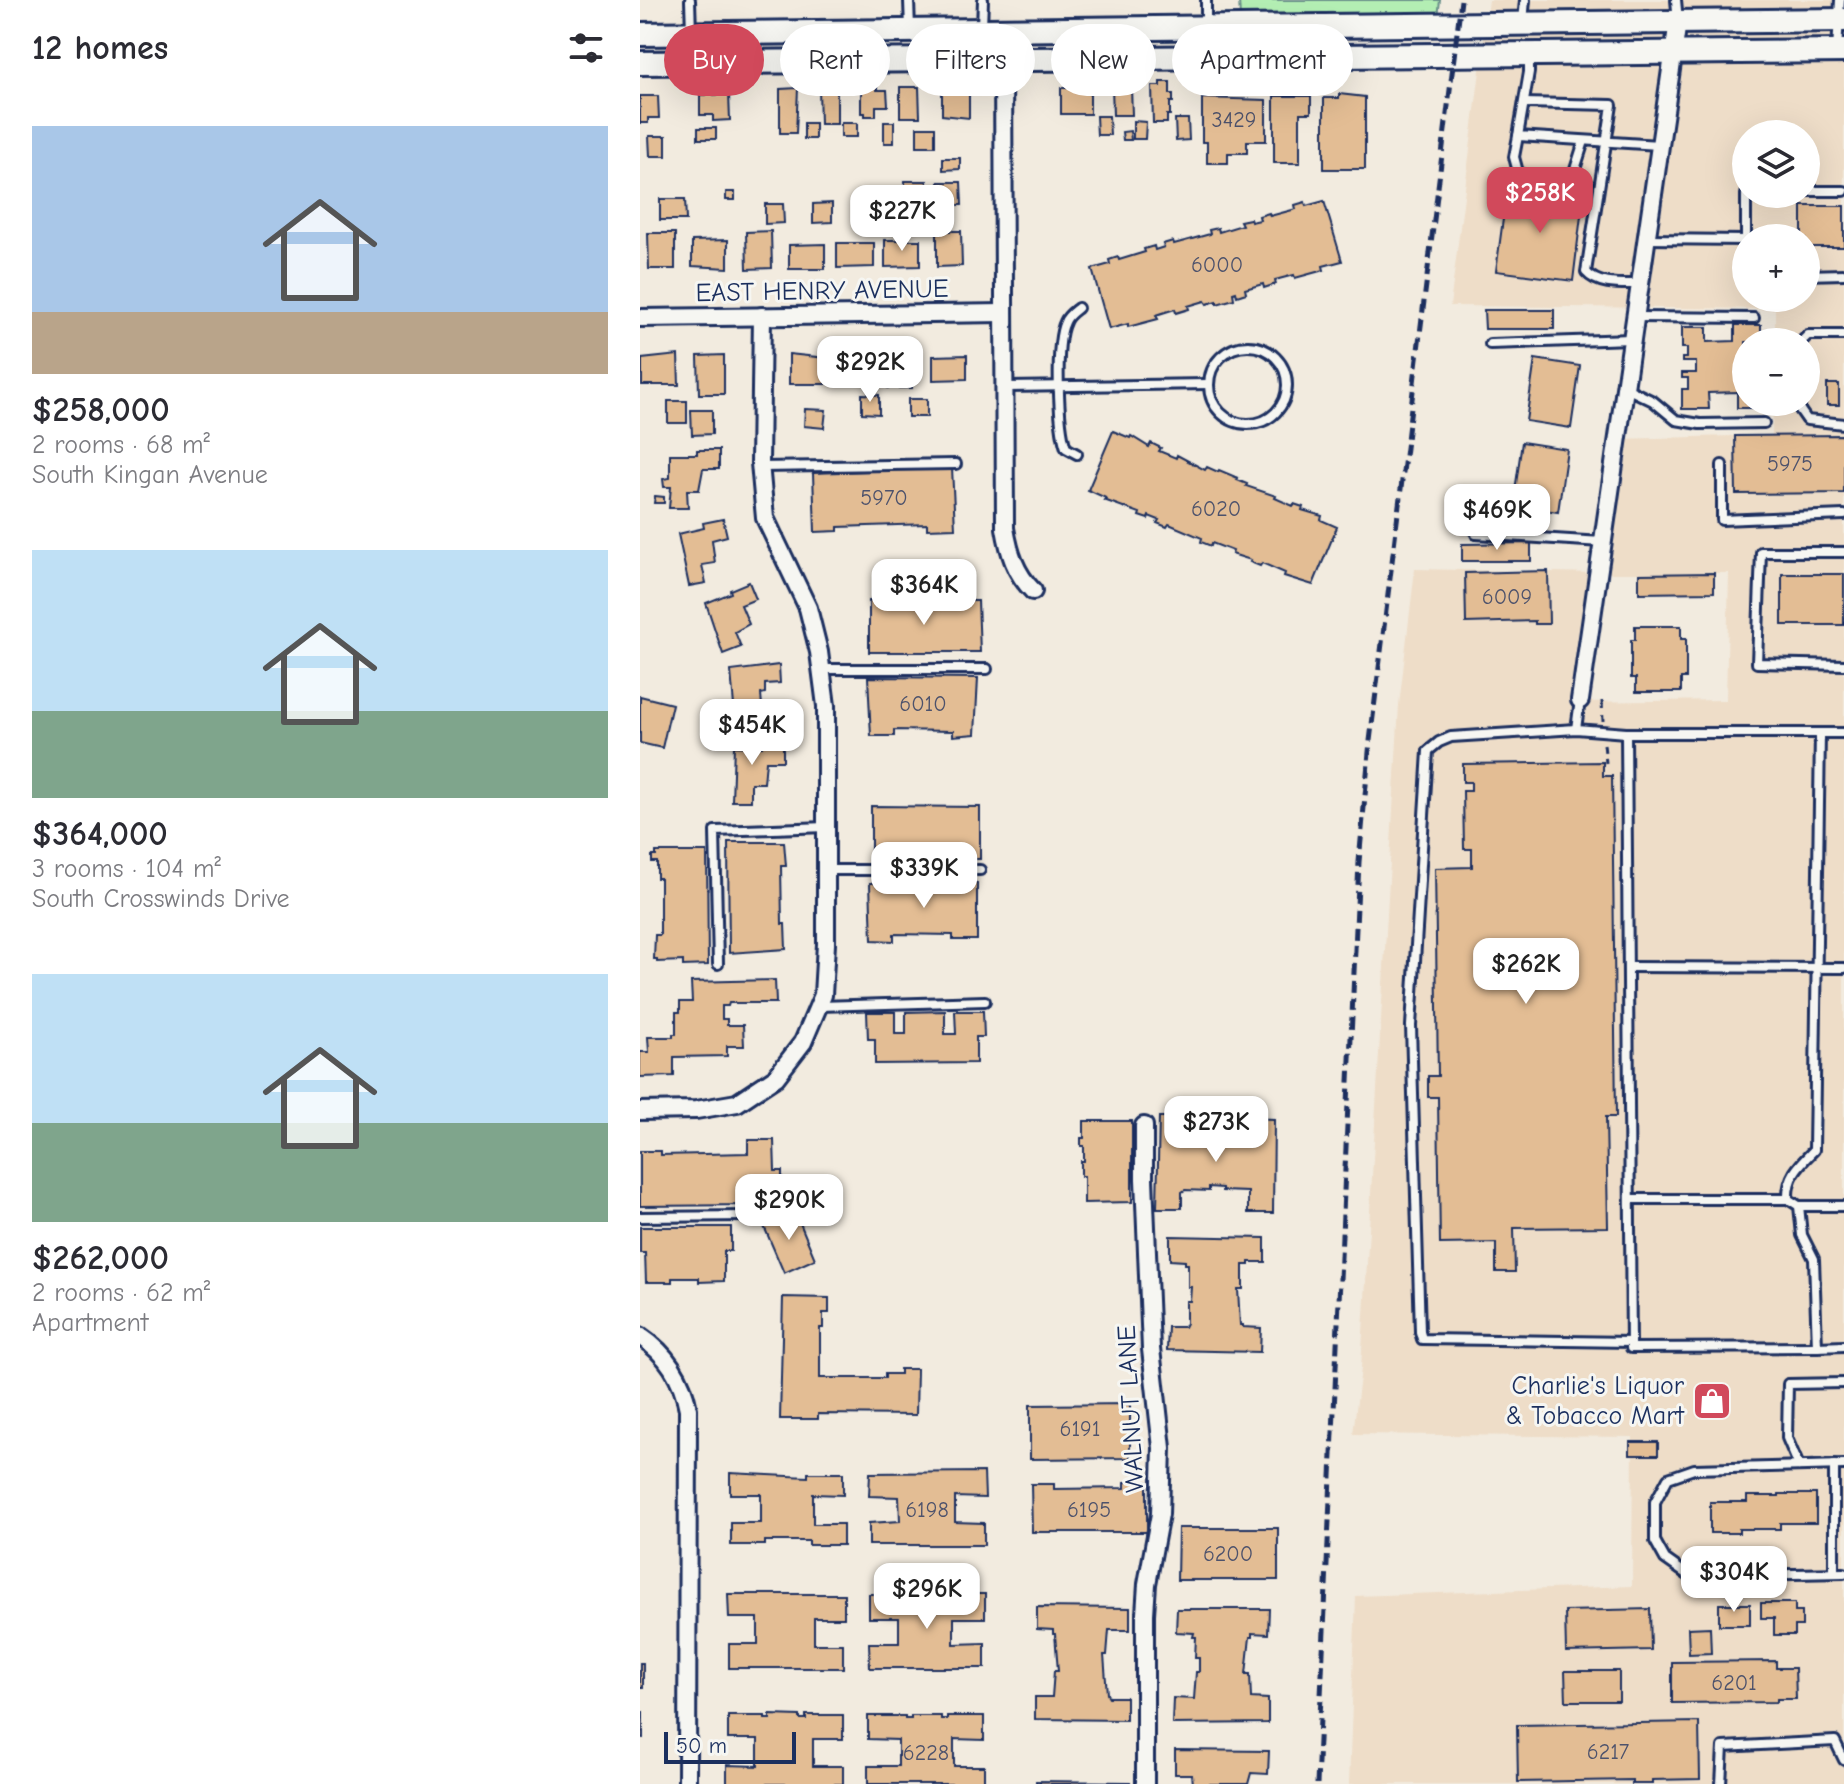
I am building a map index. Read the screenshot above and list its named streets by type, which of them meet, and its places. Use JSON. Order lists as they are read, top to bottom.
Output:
{
  "streets": {
    "street": ["EAST HENRY AVENUE", "WALNUT LANE"]
  },
  "places": {
    "shop": ["Charlie's Liquor & Tobacco Mart"]
  },
  "house_numbers": [
    "3429",
    "6000",
    "5975",
    "5970",
    "6020",
    "6009",
    "6010",
    "6191",
    "6198",
    "6195",
    "6200",
    "6201",
    "6217",
    "6228"
  ],
  "scale_bar": "50 m",
  "page": {
    "heading": "12 homes",
    "chip": [
      "Buy",
      "Rent",
      "Filters",
      "New",
      "Apartment"
    ],
    "list": [
      {
        "name": "$258,000",
        "note": "2 rooms · 68 m² · South Kingan Avenue"
      },
      {
        "name": "$364,000",
        "note": "3 rooms · 104 m² · South Crosswinds Drive"
      },
      {
        "name": "$262,000",
        "note": "2 rooms · 62 m² · Apartment"
      }
    ],
    "map_buttons": ["+", "−"],
    "price": [
      "$258K",
      "$227K",
      "$292K",
      "$469K",
      "$364K",
      "$454K",
      "$339K",
      "$262K",
      "$273K",
      "$290K",
      "$304K",
      "$296K"
    ],
    "scale": "50 m"
  }
}
